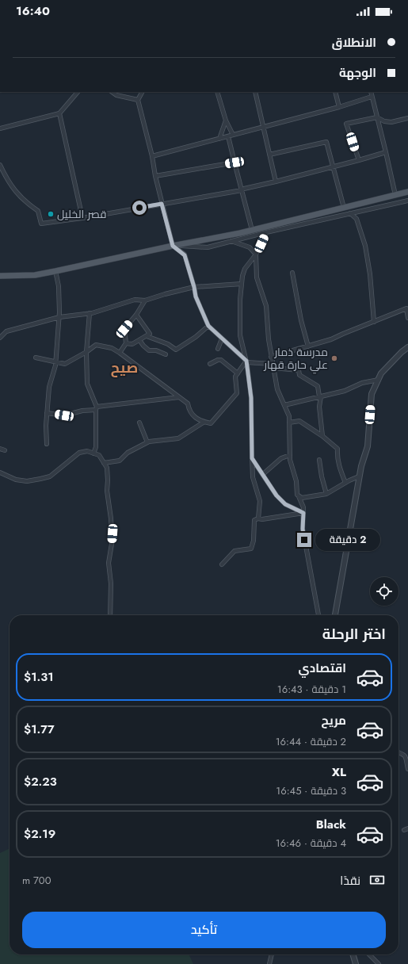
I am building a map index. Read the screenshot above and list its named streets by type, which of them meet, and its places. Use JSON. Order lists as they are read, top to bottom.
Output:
{
  "districts": ["صيح"],
  "places": ["قصر الخليل", "مدرسة ذمار علي حارة قهار"],
  "page": {
    "status": "16:40",
    "banner": ["الانطلاق", "الوجهة"],
    "bubble": "2 دقيقة",
    "heading": "اختر الرحلة",
    "list": [
      {
        "name": "اقتصادي",
        "note": "1 دقيقة · 16:43",
        "value": "$1.31"
      },
      {
        "name": "مريح",
        "note": "2 دقيقة · 16:44",
        "value": "$1.77"
      },
      {
        "name": "XL",
        "note": "3 دقيقة · 16:45",
        "value": "$2.23"
      },
      {
        "name": "Black",
        "note": "4 دقيقة · 16:46",
        "value": "$2.19"
      }
    ],
    "pay": ["نقدًا", "700 m"],
    "buttons": "تأكيد"
  }
}
